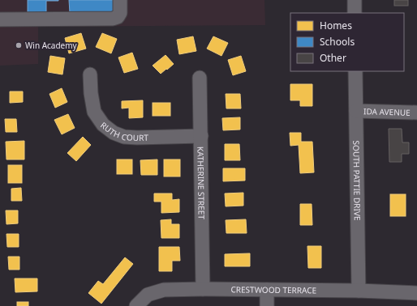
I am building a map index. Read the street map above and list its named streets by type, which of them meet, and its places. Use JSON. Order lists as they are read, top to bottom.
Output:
{
  "streets": {
    "street": [
      "IDA AVENUE",
      "RUTH COURT",
      "SOUTH PATTIE DRIVE",
      "KATHERINE STREET",
      "CRESTWOOD TERRACE"
    ]
  },
  "crossings": [
    ["IDA AVENUE", "SOUTH PATTIE DRIVE"],
    ["RUTH COURT", "KATHERINE STREET"],
    ["SOUTH PATTIE DRIVE", "CRESTWOOD TERRACE"],
    ["KATHERINE STREET", "CRESTWOOD TERRACE"]
  ],
  "places": ["Win Academy"],
  "legend": ["Homes", "Schools", "Other"]
}
